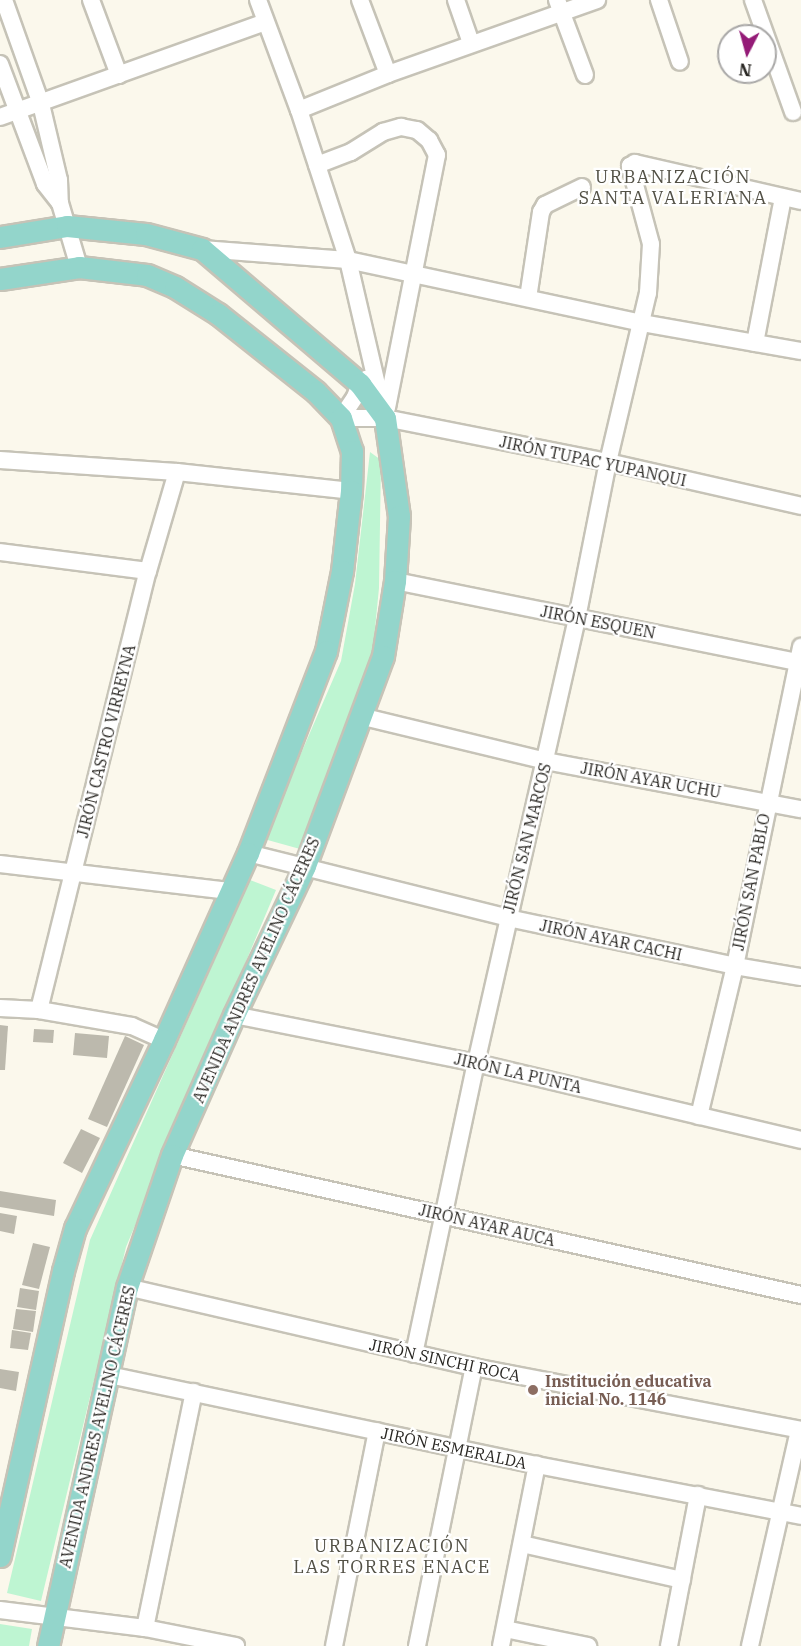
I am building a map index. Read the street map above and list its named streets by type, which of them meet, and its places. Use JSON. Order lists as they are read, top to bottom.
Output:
{
  "streets": {
    "main road": ["AVENIDA ANDRES AVELINO CÁCERES"],
    "street": [
      "JIRÓN TUPAC YUPANQUI",
      "JIRÓN ESQUEN",
      "JIRÓN CASTRO VIRREYNA",
      "JIRÓN AYAR UCHU",
      "JIRÓN SAN MARCOS",
      "JIRÓN SAN PABLO",
      "JIRÓN AYAR CACHI",
      "JIRÓN LA PUNTA",
      "JIRÓN AYAR AUCA",
      "JIRÓN SINCHI ROCA",
      "JIRÓN ESMERALDA"
    ]
  },
  "crossings": [
    ["JIRÓN TUPAC YUPANQUI", "JIRÓN SAN MARCOS"],
    ["JIRÓN TUPAC YUPANQUI", "AVENIDA ANDRES AVELINO CÁCERES"],
    ["JIRÓN ESQUEN", "JIRÓN SAN MARCOS"],
    ["JIRÓN ESQUEN", "JIRÓN SAN PABLO"],
    ["JIRÓN ESQUEN", "AVENIDA ANDRES AVELINO CÁCERES"],
    ["JIRÓN AYAR UCHU", "JIRÓN SAN MARCOS"],
    ["JIRÓN AYAR UCHU", "JIRÓN SAN PABLO"],
    ["JIRÓN AYAR UCHU", "AVENIDA ANDRES AVELINO CÁCERES"],
    ["JIRÓN SAN MARCOS", "JIRÓN AYAR CACHI"],
    ["JIRÓN SAN MARCOS", "JIRÓN LA PUNTA"],
    ["JIRÓN SAN MARCOS", "JIRÓN AYAR AUCA"],
    ["JIRÓN SAN MARCOS", "JIRÓN SINCHI ROCA"],
    ["JIRÓN SAN PABLO", "JIRÓN AYAR CACHI"],
    ["JIRÓN SAN PABLO", "JIRÓN LA PUNTA"],
    ["JIRÓN AYAR CACHI", "AVENIDA ANDRES AVELINO CÁCERES"],
    ["AVENIDA ANDRES AVELINO CÁCERES", "JIRÓN LA PUNTA"],
    ["AVENIDA ANDRES AVELINO CÁCERES", "JIRÓN AYAR AUCA"],
    ["AVENIDA ANDRES AVELINO CÁCERES", "JIRÓN SINCHI ROCA"],
    ["AVENIDA ANDRES AVELINO CÁCERES", "JIRÓN ESMERALDA"]
  ],
  "districts": ["URBANIZACIÓN SANTA VALERIANA", "URBANIZACIÓN LAS TORRES ENACE"],
  "places": ["Institución educativa inicial No. 1146"],
  "north": "bottom"
}
